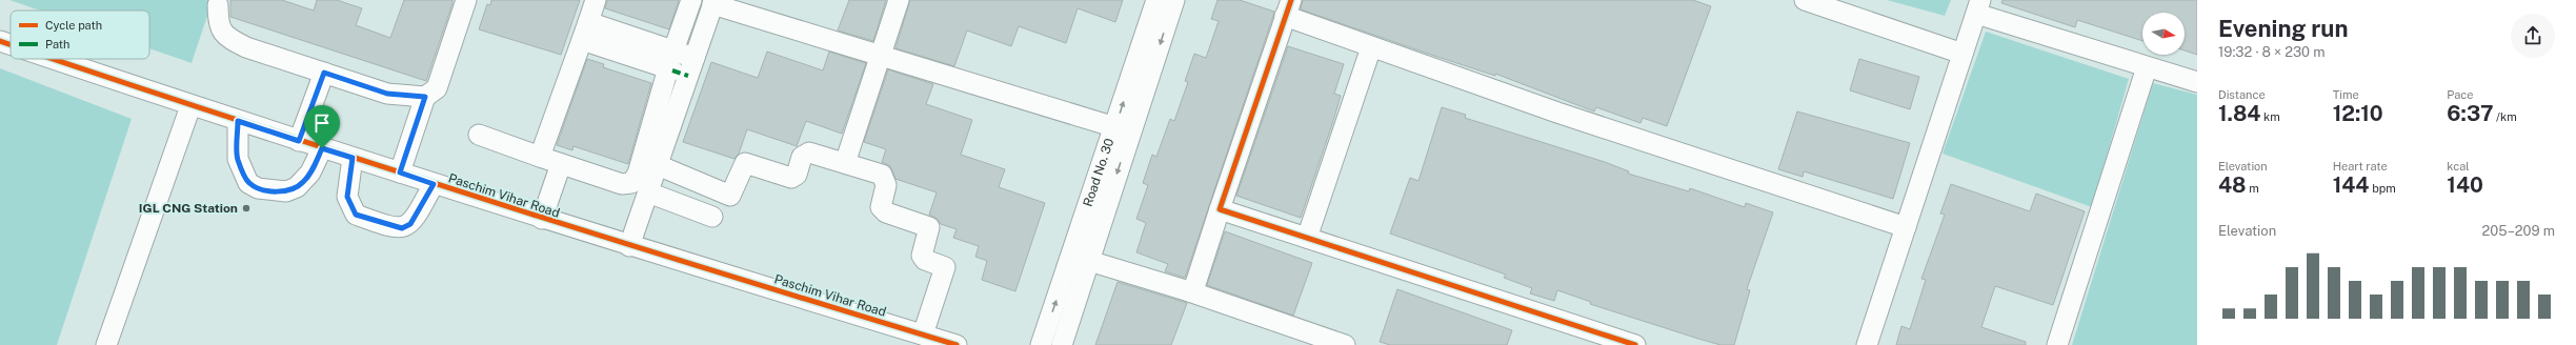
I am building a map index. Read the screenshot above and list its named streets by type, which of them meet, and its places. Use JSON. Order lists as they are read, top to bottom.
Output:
{
  "streets": {
    "street": ["Road No. 30", "Paschim Vihar Road"]
  },
  "places": ["IGL CNG Station"],
  "legend": ["Cycle path", "Path"],
  "north": "right",
  "page": {
    "heading": ["Evening run", "19:32 · 8 × 230 m"],
    "stats": [
      ["Distance", "1.84 km"],
      ["Time", "12:10"],
      ["Pace", "6:37 /km"],
      ["Elevation", "48 m"],
      ["Heart rate", "144 bpm"],
      ["kcal", "140"]
    ],
    "chart": ["Elevation", "205–209 m"]
  }
}
